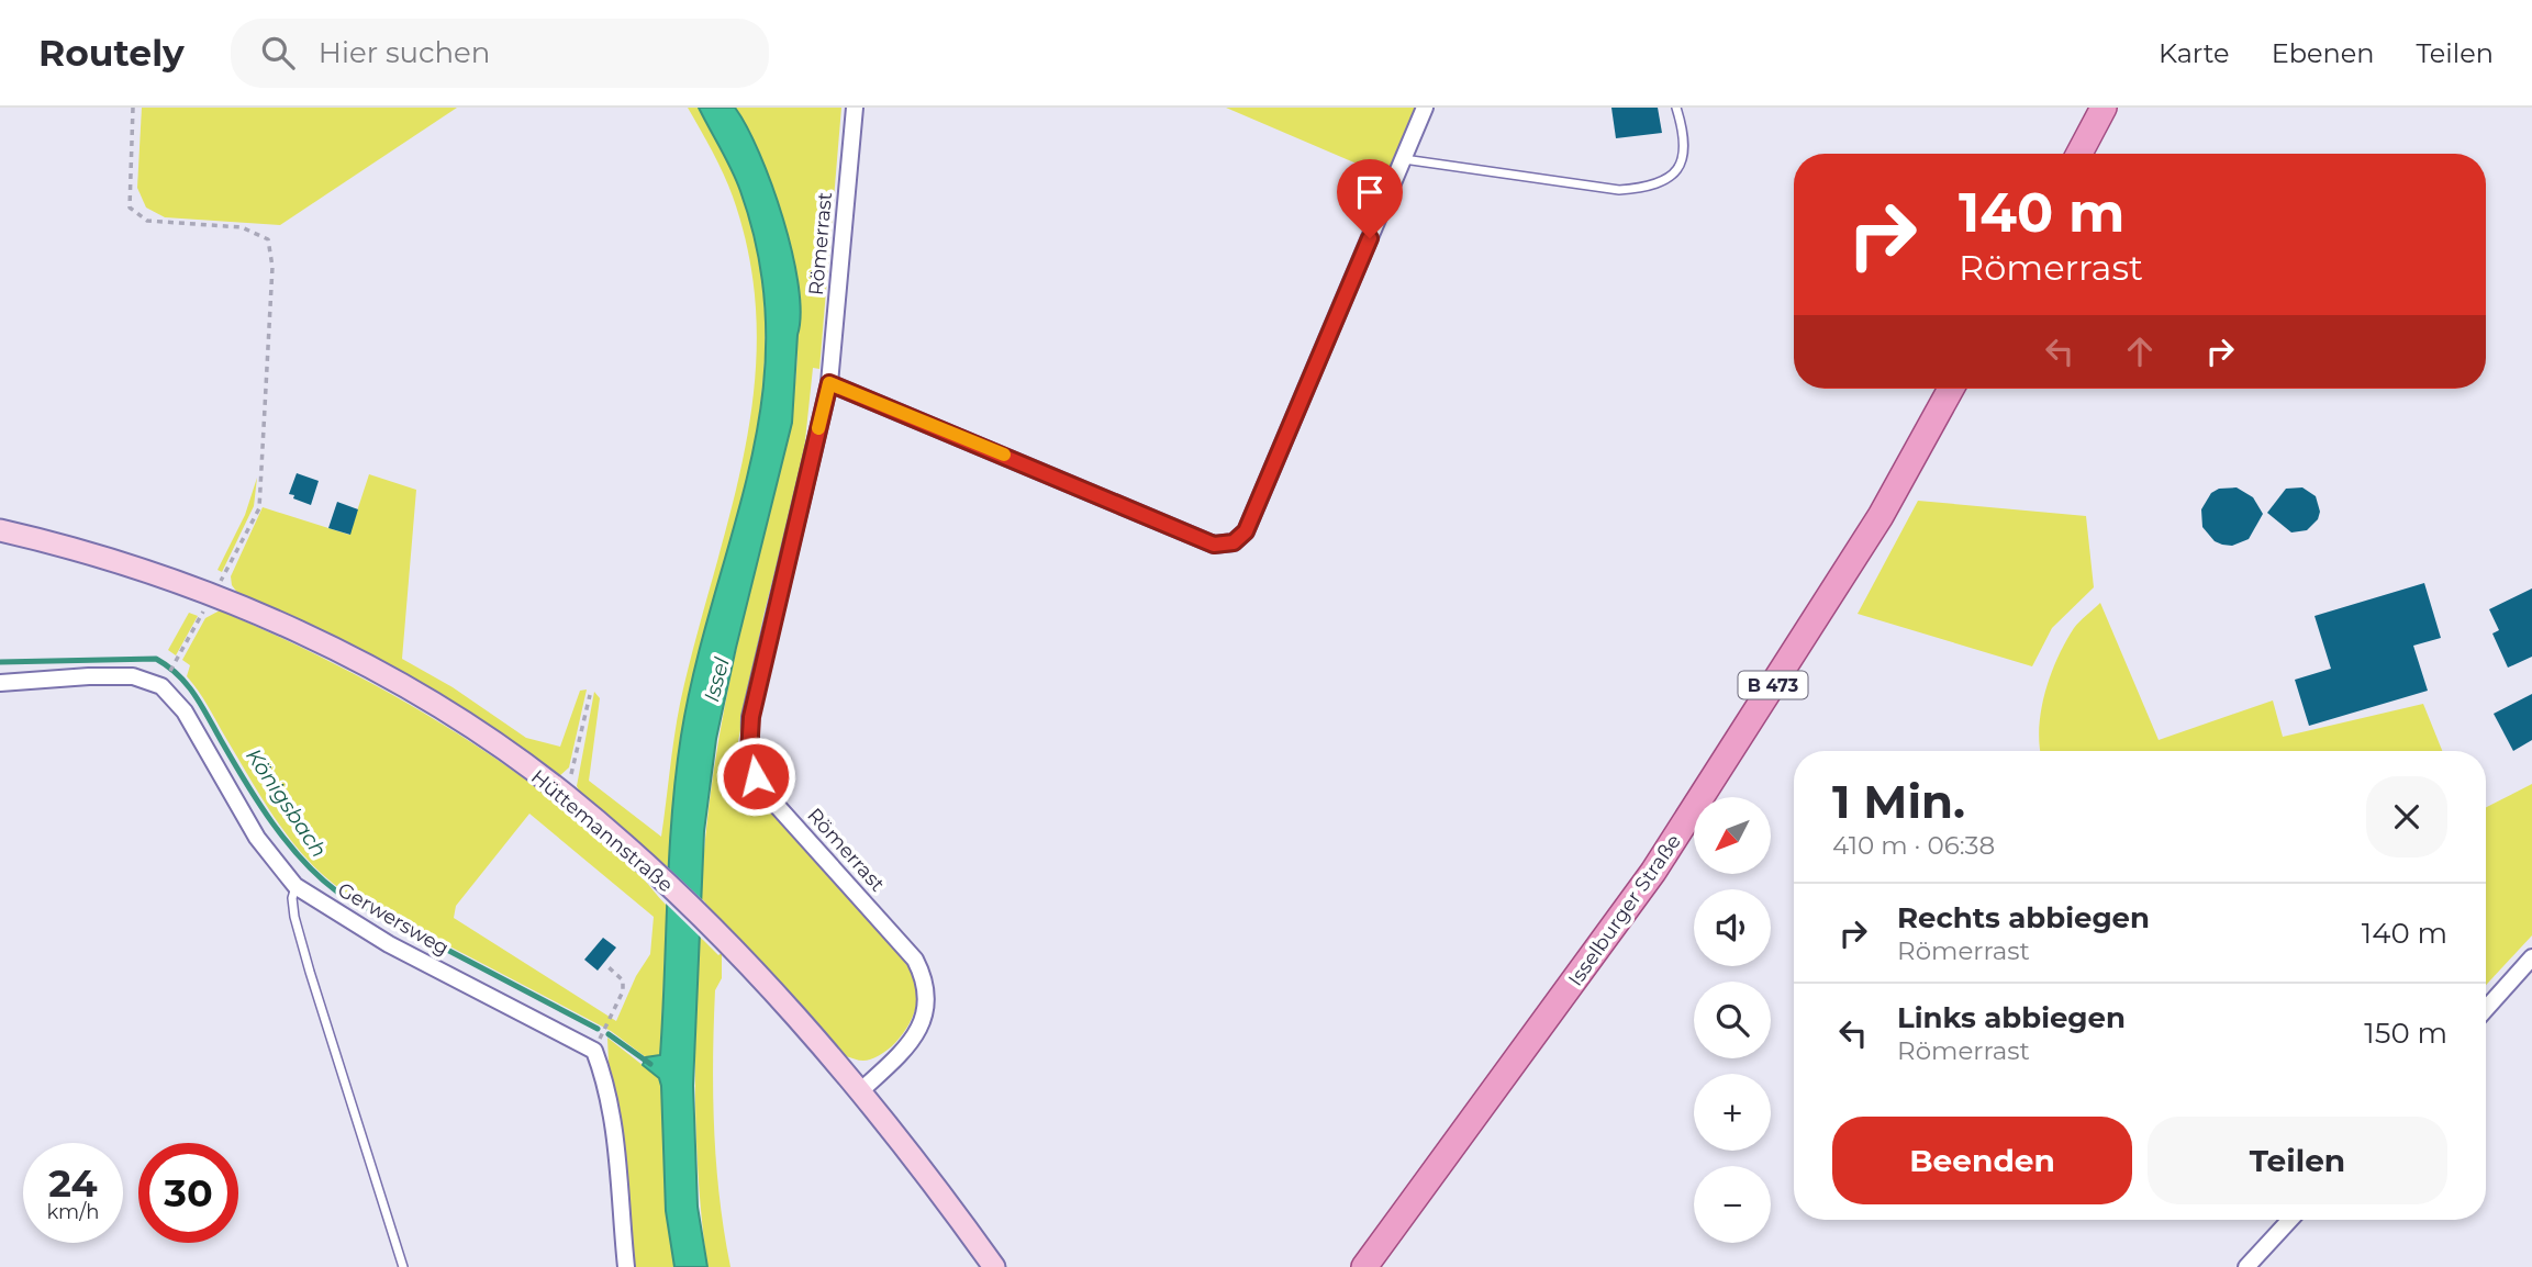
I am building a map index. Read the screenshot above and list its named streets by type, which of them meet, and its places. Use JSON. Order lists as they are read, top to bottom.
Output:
{
  "streets": {
    "main road": ["B 473", "Hüttemannstraße", "Isselburger Straße"],
    "street": ["Römerrast", "Gerwersweg"]
  },
  "crossings": [
    ["Römerrast", "Hüttemannstraße"]
  ],
  "water": ["Issel", "Königsbach"],
  "north": "bottom left",
  "page": {
    "header": "Routely",
    "search": "Hier suchen",
    "nav": ["Karte", "Ebenen", "Teilen"],
    "turn": ["140 m", "Römerrast"],
    "heading": ["1 Min.", "410 m · 06:38"],
    "map_buttons": ["+", "−"],
    "list": [
      {
        "name": "Rechts abbiegen",
        "note": "Römerrast",
        "value": "140 m"
      },
      {
        "name": "Links abbiegen",
        "note": "Römerrast",
        "value": "150 m"
      }
    ],
    "buttons": ["Beenden", "Teilen"],
    "speed": "24 km/h",
    "limit": "30"
  }
}
